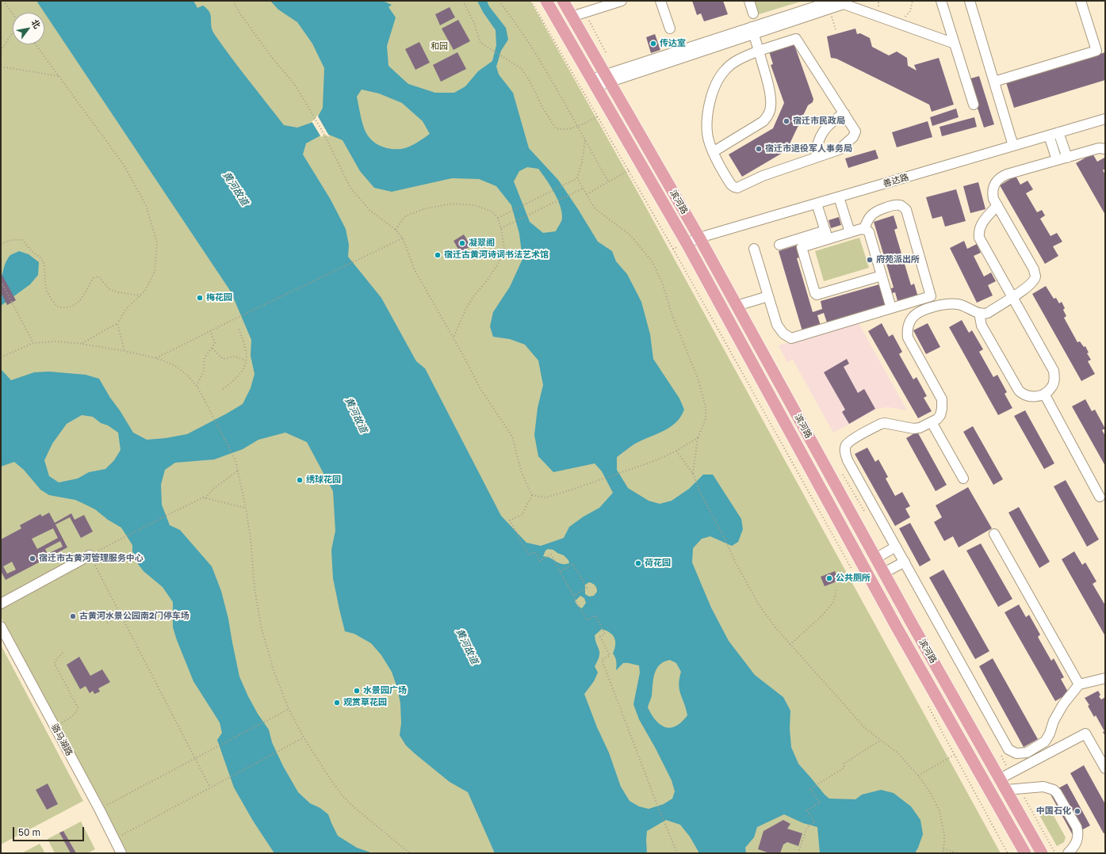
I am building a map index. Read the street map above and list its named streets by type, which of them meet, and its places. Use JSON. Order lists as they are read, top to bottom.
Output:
{
  "streets": {
    "main road": ["滨河路"],
    "street": ["善达路", "骆马湖路"]
  },
  "crossings": [
    ["善达路", "滨河路"]
  ],
  "water": ["黄河故道"],
  "parks": ["和园"],
  "places": [
    "传达室",
    "宿迁市民政局",
    "宿迁市退役军人事务局",
    "凝翠阁",
    "宿迁古黄河诗词书法艺术馆",
    "府苑派出所",
    "梅花园",
    "绣球花园",
    "宿迁市古黄河管理服务中心",
    "荷花园",
    "公共厕所",
    "古黄河水景公园南2门停车场",
    "水景园广场",
    "观赏草花园",
    "中国石化"
  ],
  "scale_bar": "50 m",
  "north": "top right"
}
